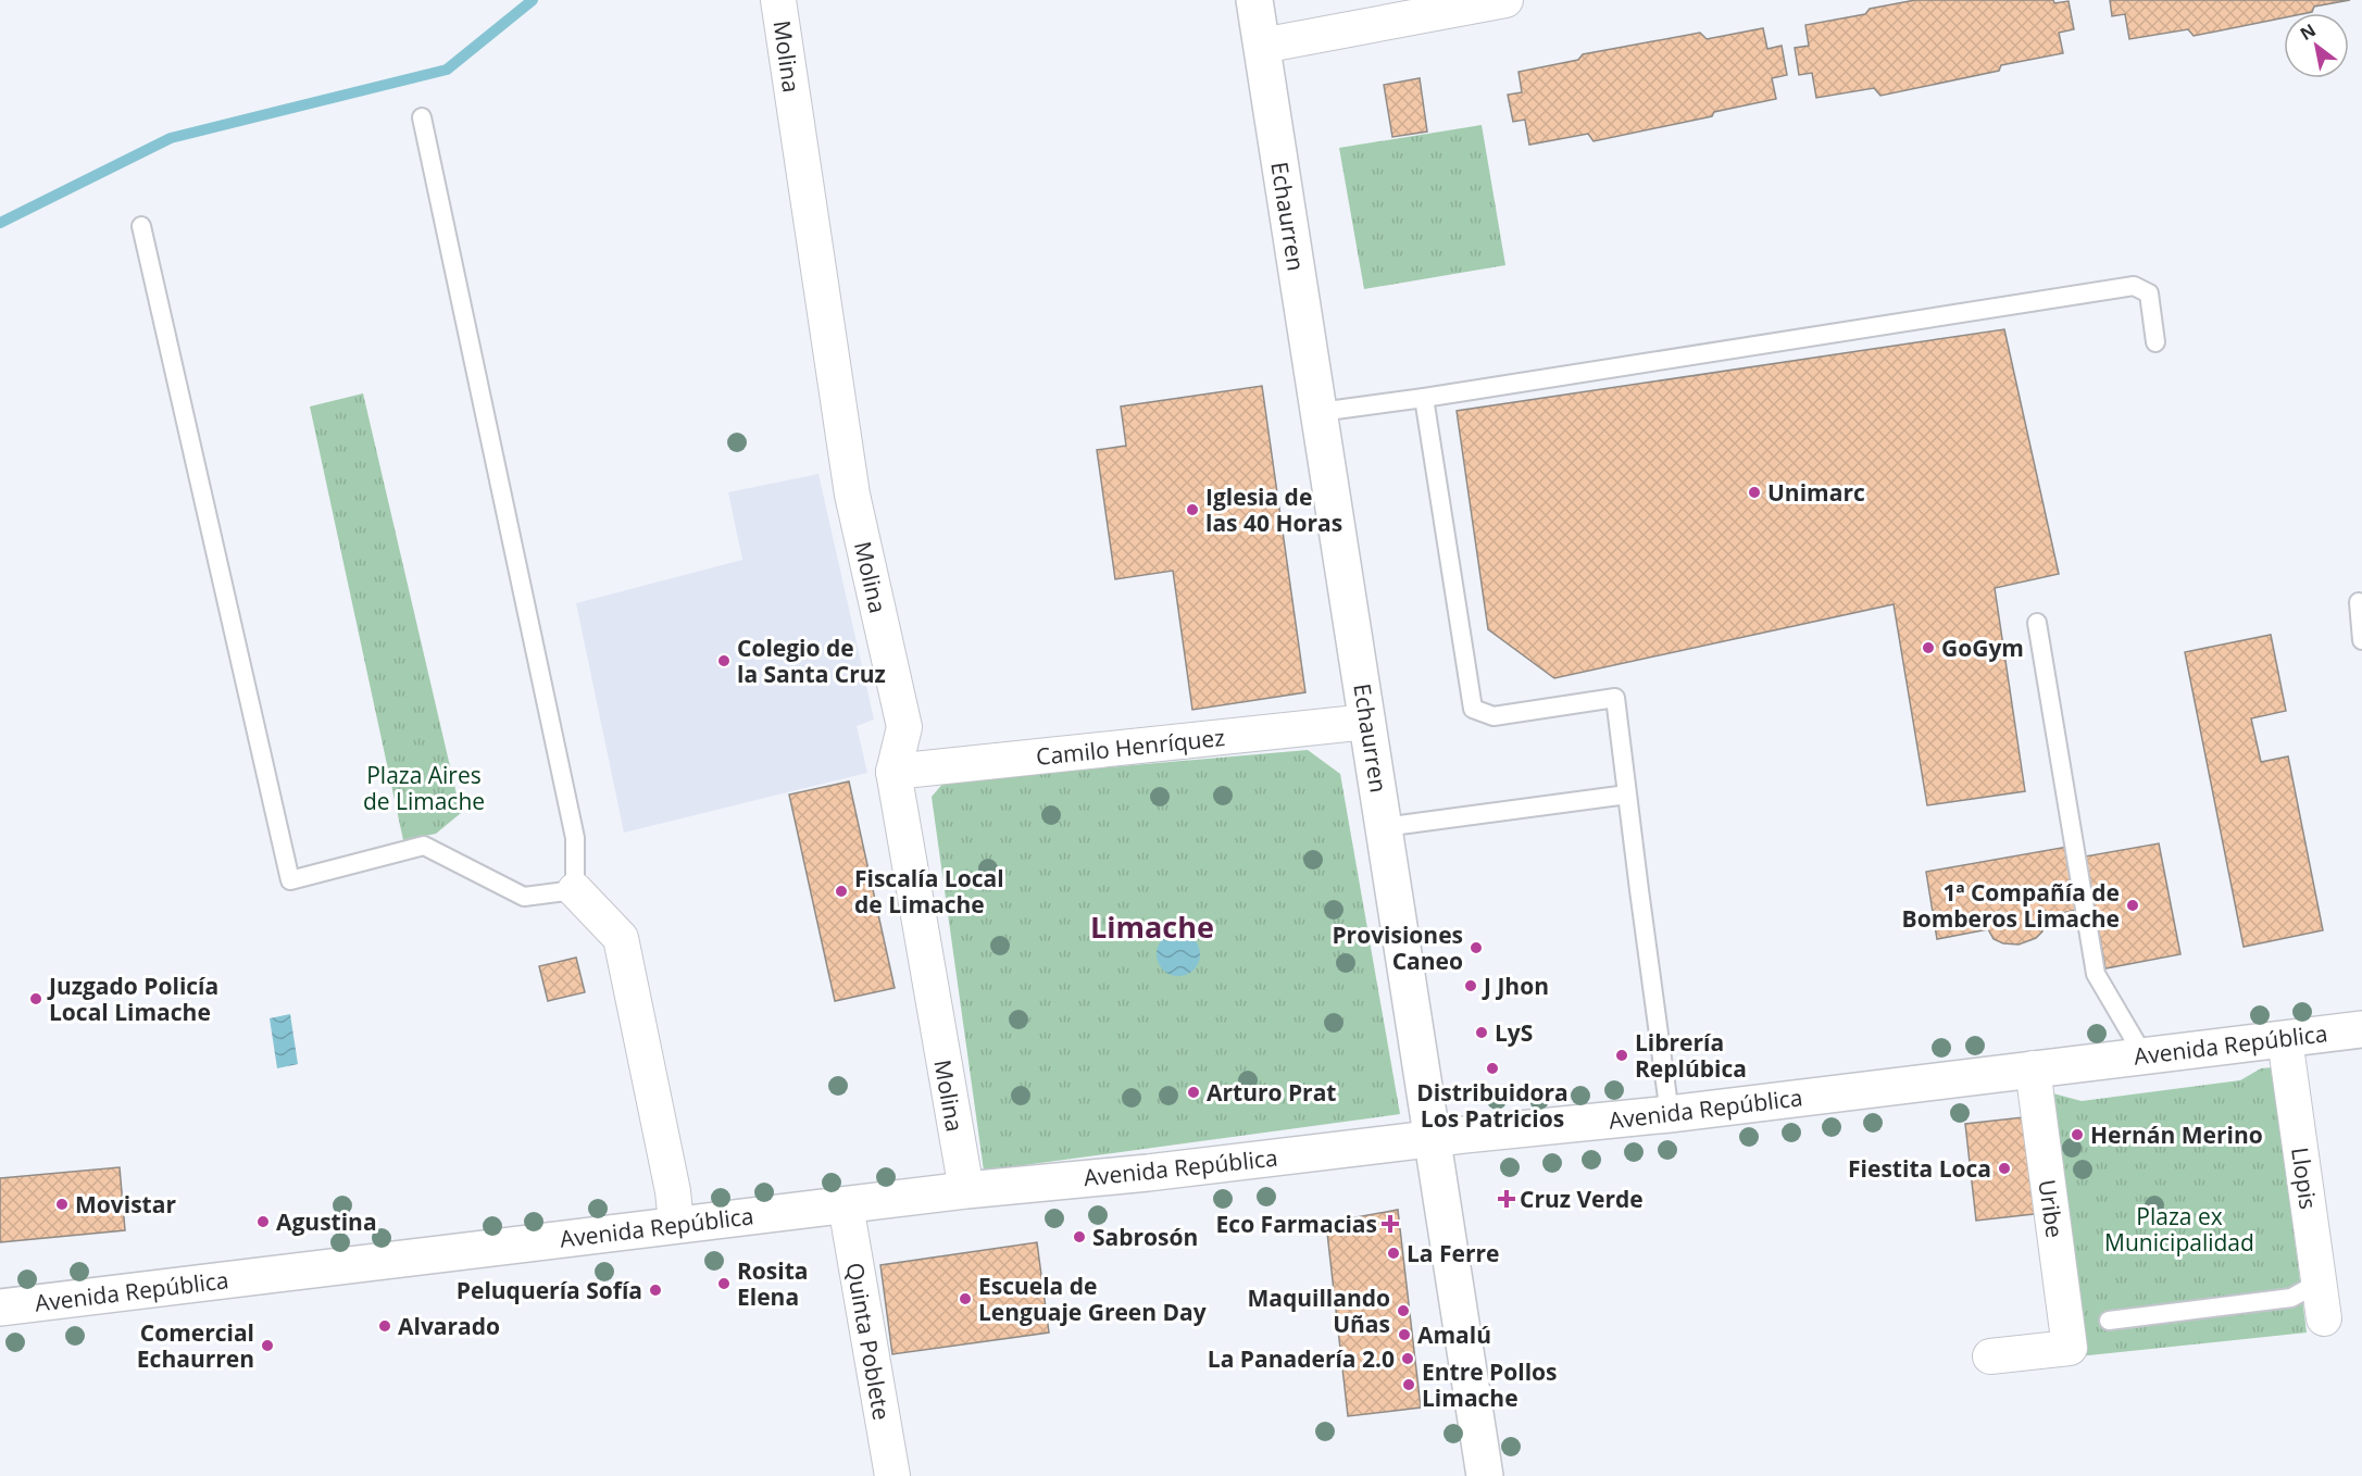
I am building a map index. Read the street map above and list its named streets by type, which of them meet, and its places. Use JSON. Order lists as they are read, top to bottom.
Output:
{
  "streets": {
    "main road": ["Echaurren", "Avenida República"],
    "street": [
      "Molina",
      "Camilo Henríquez",
      "Llopis",
      "Uribe",
      "Quinta Poblete"
    ]
  },
  "crossings": [
    ["Molina", "Camilo Henríquez"],
    ["Molina", "Avenida República"],
    ["Echaurren", "Camilo Henríquez"],
    ["Echaurren", "Avenida República"],
    ["Avenida República", "Llopis"],
    ["Avenida República", "Uribe"],
    ["Avenida República", "Quinta Poblete"]
  ],
  "districts": ["Limache"],
  "parks": ["Plaza Aires de Limache", "Plaza ex Municipalidad"],
  "places": {
    "other": [
      "Unimarc",
      "Iglesia de las 40 Horas",
      "GoGym",
      "Colegio de la Santa Cruz",
      "Fiscalía Local de Limache",
      "1ª Compañía de Bomberos Limache",
      "Provisiones Caneo",
      "J Jhon",
      "Juzgado Policía Local Limache",
      "LyS",
      "Librería Replúbica",
      "Distribuidora Los Patricios",
      "Arturo Prat",
      "Hernán Merino",
      "Fiestita Loca",
      "Movistar",
      "Agustina",
      "Sabrosón",
      "La Ferre",
      "Rosita Elena",
      "Peluquería Sofía",
      "Escuela de Lenguaje Green Day",
      "Maquillando Uñas",
      "Alvarado",
      "Amalú",
      "Comercial Echaurren",
      "La Panadería 2.0",
      "Entre Pollos Limache"
    ],
    "health": ["Cruz Verde", "Eco Farmacias"]
  },
  "north": "top left"
}
